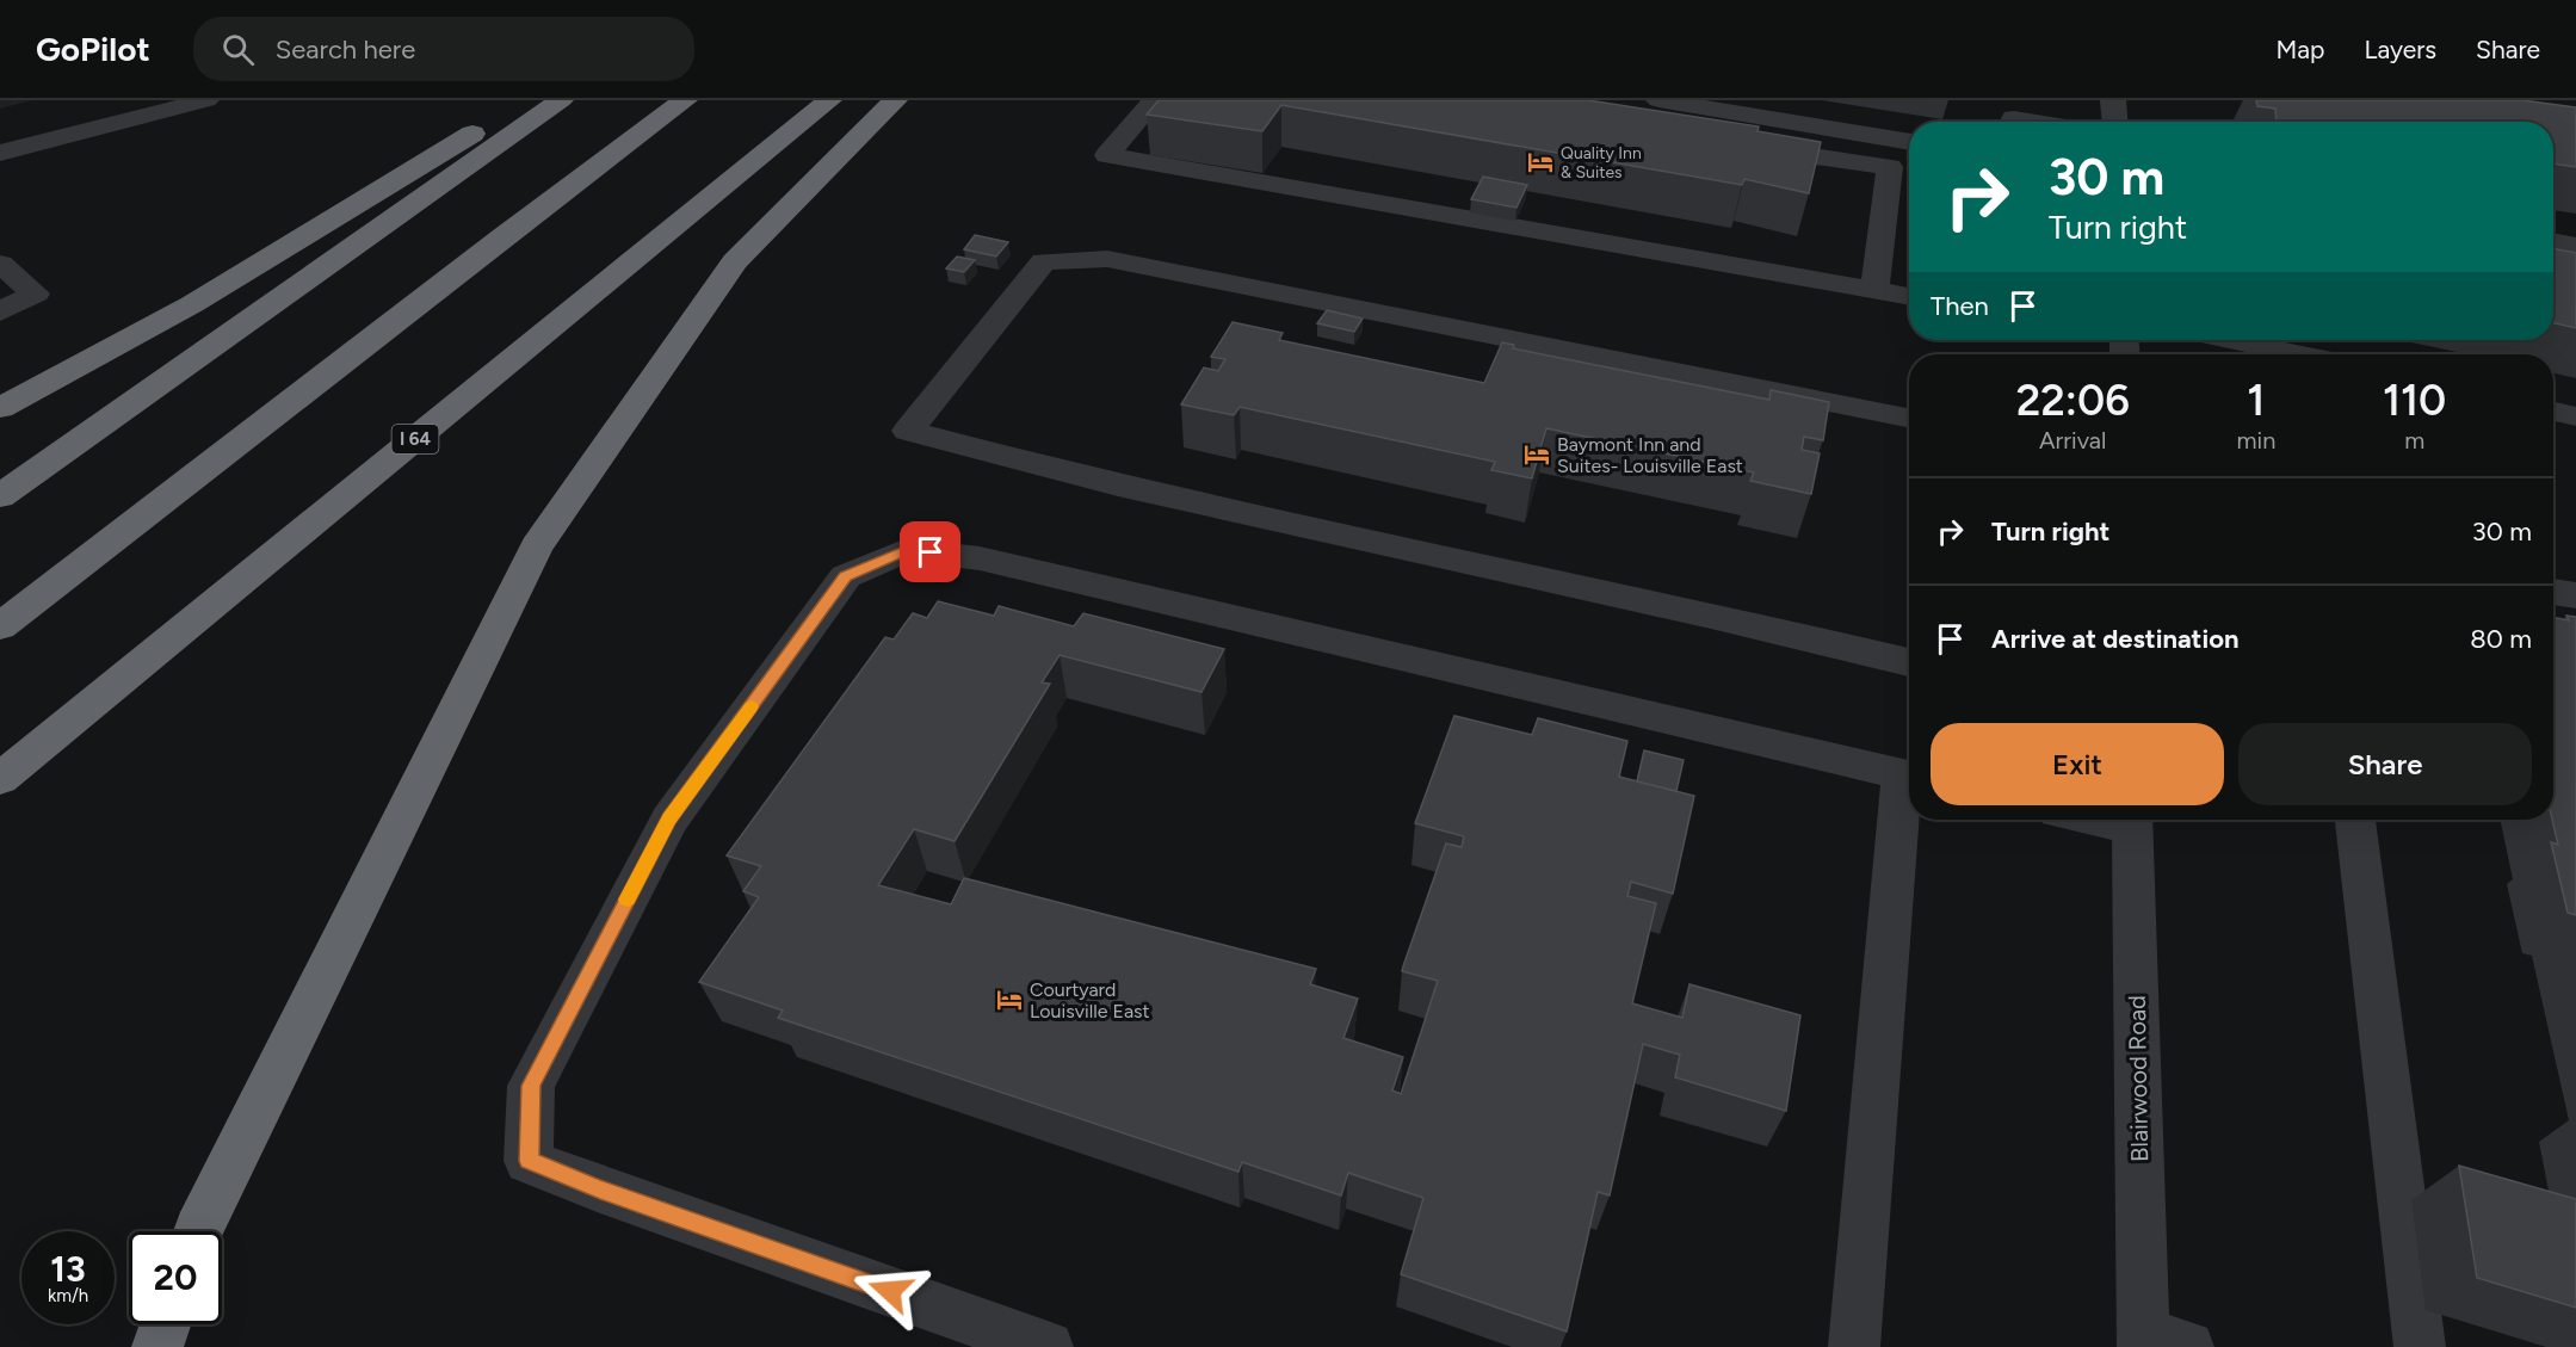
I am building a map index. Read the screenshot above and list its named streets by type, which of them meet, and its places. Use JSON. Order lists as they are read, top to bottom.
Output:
{
  "streets": {
    "highway": ["I 64"],
    "street": ["Blairwood Road"]
  },
  "places": {
    "hotel": ["Quality Inn & Suites", "Baymont Inn and Suites- Louisville East", "Courtyard Louisville East"]
  },
  "page": {
    "header": "GoPilot",
    "search": "Search here",
    "nav": ["Map", "Layers", "Share"],
    "turn": ["30 m", "Turn right"],
    "then": "Then",
    "eta": [
      "22:06",
      "Arrival",
      "1",
      "min",
      "110",
      "m"
    ],
    "list": [
      {
        "name": "Turn right",
        "value": "30 m"
      },
      {
        "name": "Arrive at destination",
        "value": "80 m"
      }
    ],
    "buttons": ["Exit", "Share"],
    "speed": "13 km/h",
    "limit": "20"
  }
}
